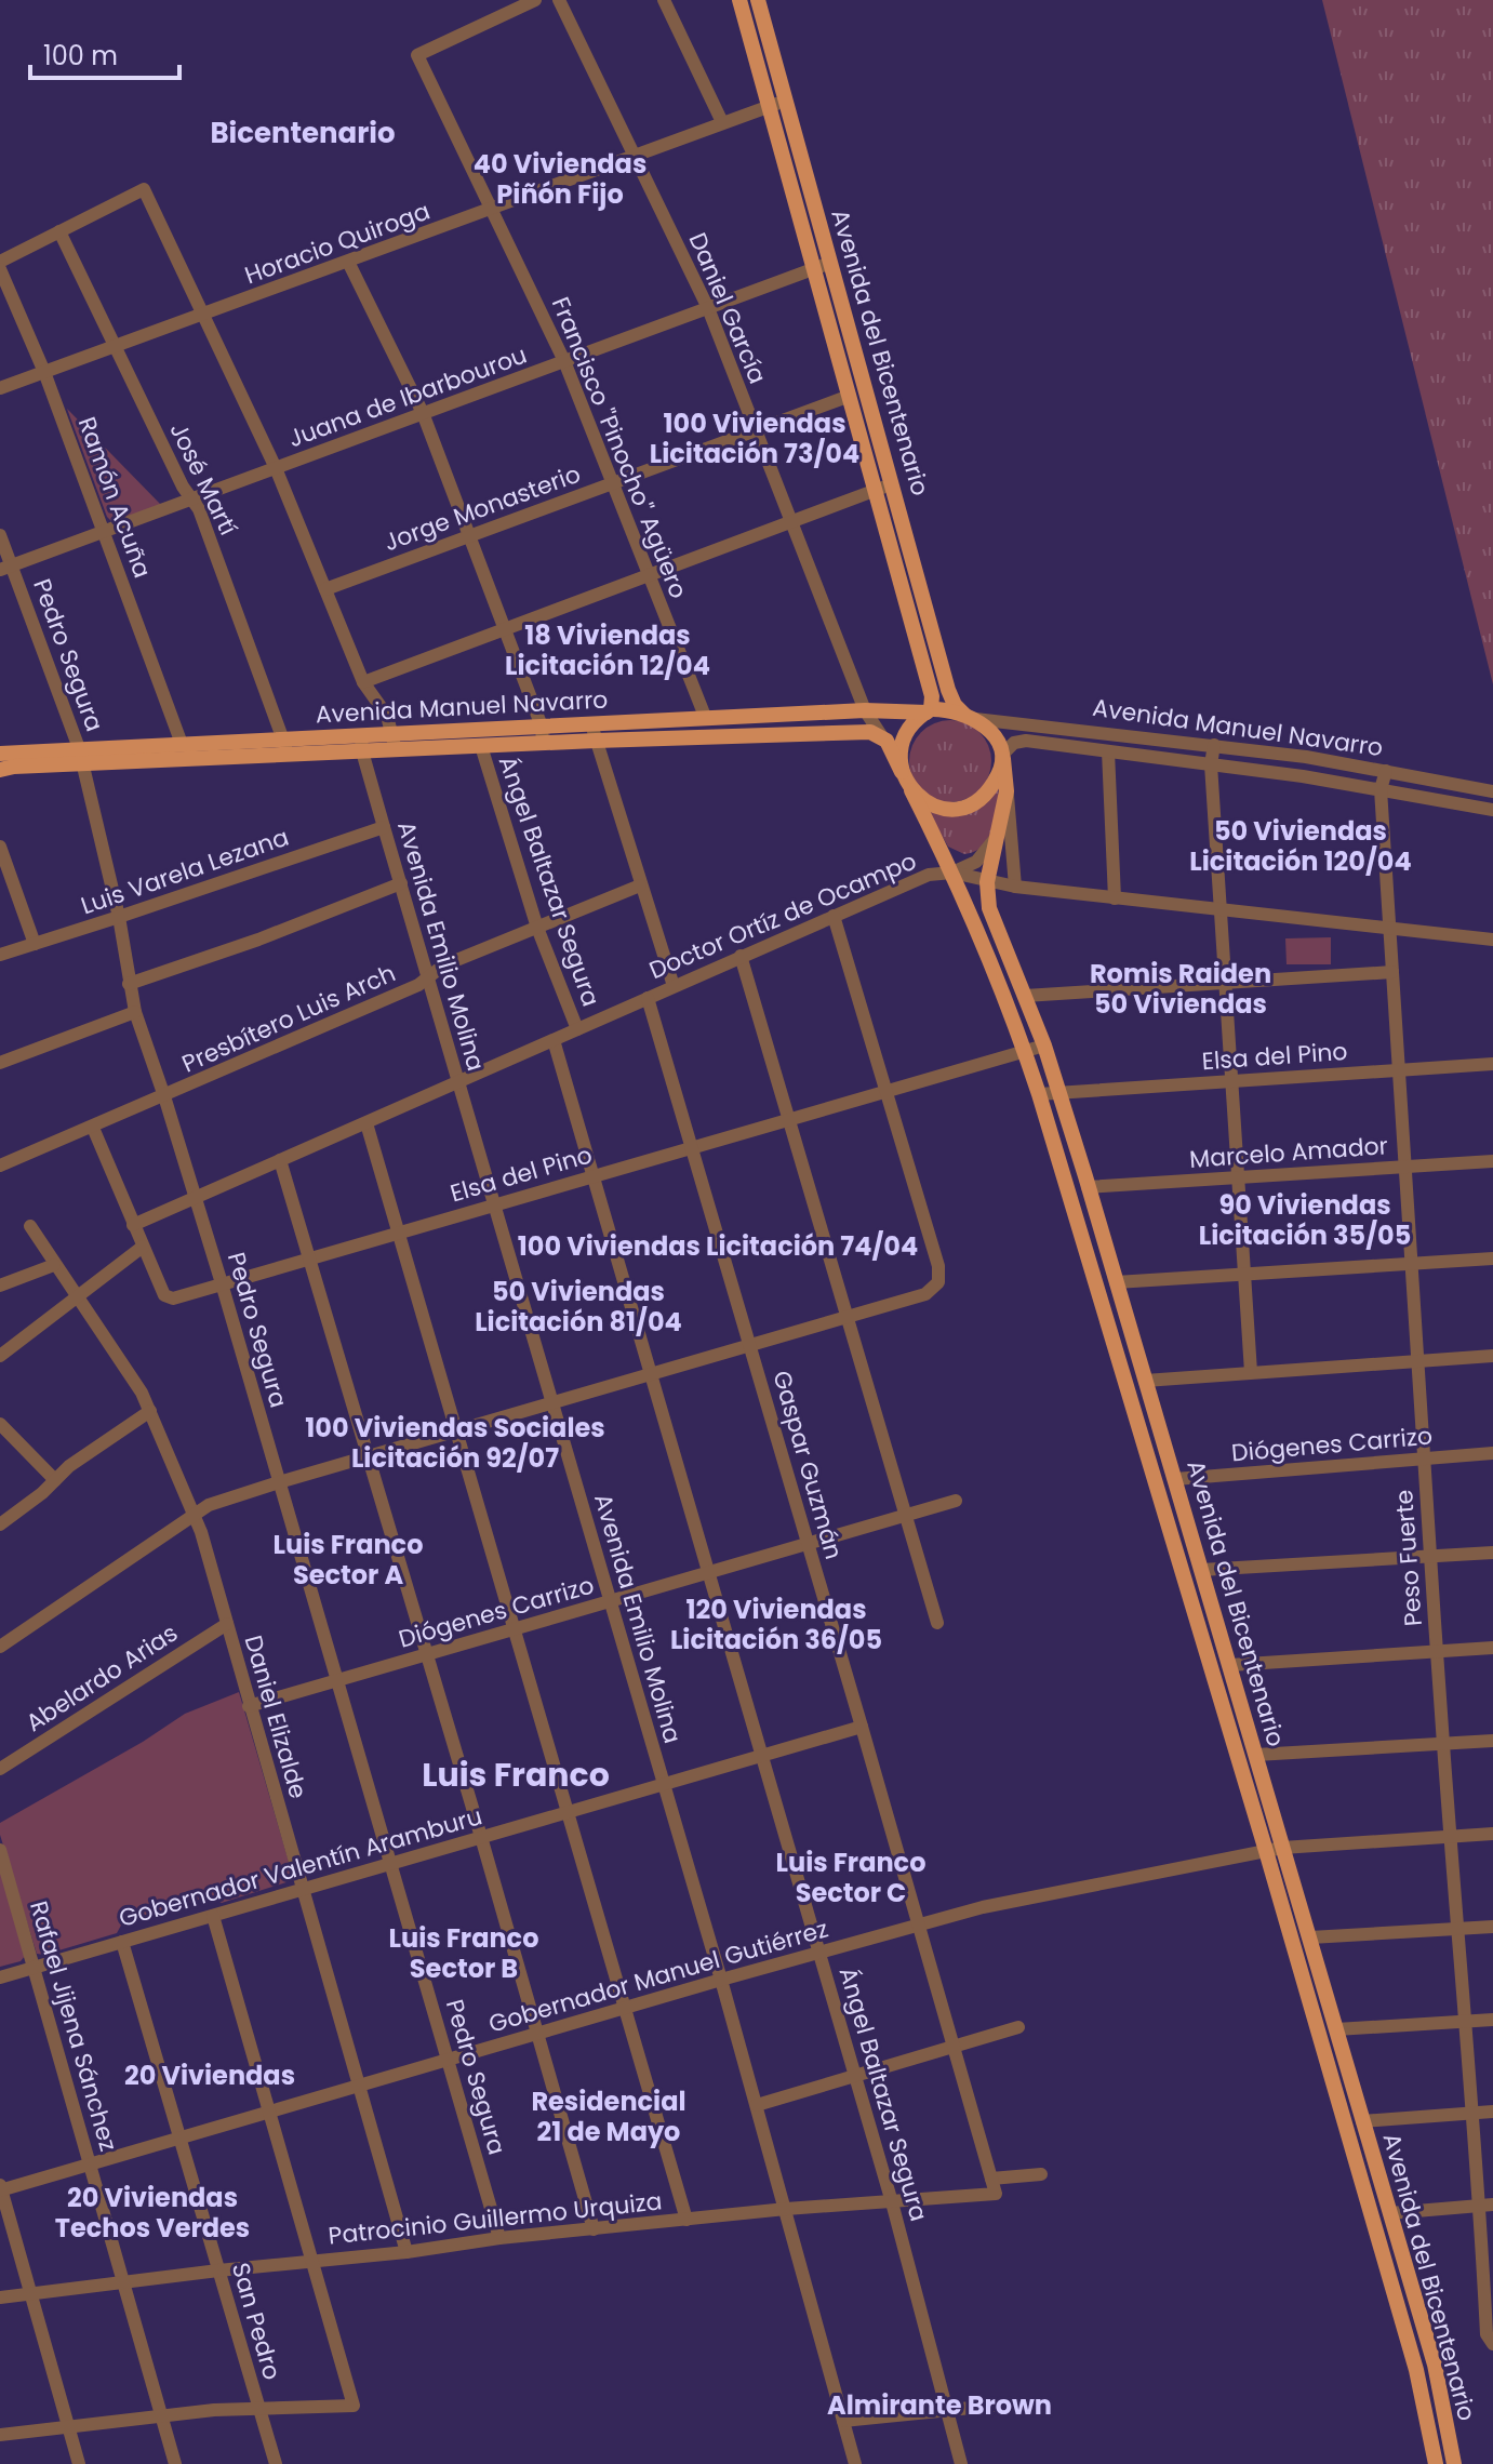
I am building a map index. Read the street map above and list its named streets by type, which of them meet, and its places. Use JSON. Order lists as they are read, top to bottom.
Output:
{
  "streets": {
    "main road": ["Avenida del Bicentenario", "Avenida Manuel Navarro"],
    "street": [
      "Horacio Quiroga",
      "Daniel García",
      "Juana de Ibarbourou",
      "Francisco \"Pinocho\" Agüero",
      "José Martí",
      "Ramón Acuña",
      "Jorge Monasterio",
      "Pedro Segura",
      "Luis Varela Lezana",
      "Ángel Baltazar Segura",
      "Doctor Ortíz de Ocampo",
      "Avenida Emilio Molina",
      "Presbítero Luis Arch",
      "Elsa del Pino",
      "Marcelo Amador",
      "Diógenes Carrizo",
      "Gaspar Guzmán",
      "Peso Fuerte",
      "Abelardo Arias",
      "Daniel Elizalde",
      "Gobernador Valentín Aramburu",
      "Gobernador Manuel Gutiérrez",
      "Rafael Jijena Sánchez",
      "Patrocinio Guillermo Urquiza",
      "San Pedro"
    ]
  },
  "crossings": [
    ["Horacio Quiroga", "Daniel García"],
    ["Horacio Quiroga", "Avenida del Bicentenario"],
    ["Horacio Quiroga", "Francisco \"Pinocho\" Agüero"],
    ["Horacio Quiroga", "José Martí"],
    ["Horacio Quiroga", "Ramón Acuña"],
    ["Daniel García", "Juana de Ibarbourou"],
    ["Daniel García", "Jorge Monasterio"],
    ["Daniel García", "Avenida Manuel Navarro"],
    ["Avenida del Bicentenario", "Juana de Ibarbourou"],
    ["Avenida del Bicentenario", "Jorge Monasterio"],
    ["Avenida del Bicentenario", "Avenida Manuel Navarro"],
    ["Avenida del Bicentenario", "Doctor Ortíz de Ocampo"],
    ["Avenida del Bicentenario", "Elsa del Pino"],
    ["Avenida del Bicentenario", "Marcelo Amador"],
    ["Avenida del Bicentenario", "Diógenes Carrizo"],
    ["Avenida del Bicentenario", "Gobernador Manuel Gutiérrez"],
    ["Juana de Ibarbourou", "Francisco \"Pinocho\" Agüero"],
    ["Juana de Ibarbourou", "José Martí"],
    ["Juana de Ibarbourou", "Ramón Acuña"],
    ["Juana de Ibarbourou", "Pedro Segura"],
    ["Francisco \"Pinocho\" Agüero", "Jorge Monasterio"],
    ["Francisco \"Pinocho\" Agüero", "Avenida Manuel Navarro"],
    ["José Martí", "Avenida Manuel Navarro"],
    ["Ramón Acuña", "Avenida Manuel Navarro"],
    ["Pedro Segura", "Avenida Manuel Navarro"],
    ["Pedro Segura", "Luis Varela Lezana"],
    ["Pedro Segura", "Doctor Ortíz de Ocampo"],
    ["Pedro Segura", "Presbítero Luis Arch"],
    ["Pedro Segura", "Elsa del Pino"],
    ["Pedro Segura", "Diógenes Carrizo"],
    ["Pedro Segura", "Gobernador Valentín Aramburu"],
    ["Pedro Segura", "Gobernador Manuel Gutiérrez"],
    ["Pedro Segura", "Patrocinio Guillermo Urquiza"],
    ["Avenida Manuel Navarro", "Ángel Baltazar Segura"],
    ["Avenida Manuel Navarro", "Avenida Emilio Molina"],
    ["Avenida Manuel Navarro", "Peso Fuerte"],
    ["Luis Varela Lezana", "Avenida Emilio Molina"],
    ["Ángel Baltazar Segura", "Doctor Ortíz de Ocampo"],
    ["Ángel Baltazar Segura", "Presbítero Luis Arch"],
    ["Ángel Baltazar Segura", "Elsa del Pino"],
    ["Ángel Baltazar Segura", "Diógenes Carrizo"],
    ["Ángel Baltazar Segura", "Gobernador Valentín Aramburu"],
    ["Ángel Baltazar Segura", "Gobernador Manuel Gutiérrez"],
    ["Ángel Baltazar Segura", "Patrocinio Guillermo Urquiza"],
    ["Doctor Ortíz de Ocampo", "Avenida Emilio Molina"],
    ["Doctor Ortíz de Ocampo", "Gaspar Guzmán"],
    ["Doctor Ortíz de Ocampo", "Peso Fuerte"],
    ["Avenida Emilio Molina", "Presbítero Luis Arch"],
    ["Avenida Emilio Molina", "Elsa del Pino"],
    ["Avenida Emilio Molina", "Diógenes Carrizo"],
    ["Avenida Emilio Molina", "Gobernador Valentín Aramburu"],
    ["Avenida Emilio Molina", "Gobernador Manuel Gutiérrez"],
    ["Avenida Emilio Molina", "Patrocinio Guillermo Urquiza"],
    ["Elsa del Pino", "Gaspar Guzmán"],
    ["Elsa del Pino", "Peso Fuerte"],
    ["Marcelo Amador", "Peso Fuerte"],
    ["Diógenes Carrizo", "Gaspar Guzmán"],
    ["Diógenes Carrizo", "Peso Fuerte"],
    ["Diógenes Carrizo", "Daniel Elizalde"],
    ["Gaspar Guzmán", "Gobernador Valentín Aramburu"],
    ["Gaspar Guzmán", "Gobernador Manuel Gutiérrez"],
    ["Gaspar Guzmán", "Patrocinio Guillermo Urquiza"],
    ["Peso Fuerte", "Gobernador Manuel Gutiérrez"],
    ["Abelardo Arias", "Daniel Elizalde"],
    ["Daniel Elizalde", "Gobernador Valentín Aramburu"],
    ["Daniel Elizalde", "Gobernador Manuel Gutiérrez"],
    ["Daniel Elizalde", "Patrocinio Guillermo Urquiza"],
    ["Gobernador Valentín Aramburu", "Rafael Jijena Sánchez"],
    ["Gobernador Valentín Aramburu", "San Pedro"],
    ["Gobernador Manuel Gutiérrez", "Rafael Jijena Sánchez"],
    ["Gobernador Manuel Gutiérrez", "San Pedro"],
    ["Rafael Jijena Sánchez", "Patrocinio Guillermo Urquiza"],
    ["Patrocinio Guillermo Urquiza", "San Pedro"]
  ],
  "districts": [
    "Bicentenario",
    "40 Viviendas Piñón Fijo",
    "100 Viviendas Licitación 73/04",
    "18 Viviendas Licitación 12/04",
    "50 Viviendas Licitación 120/04",
    "Romis Raiden 50 Viviendas",
    "90 Viviendas Licitación 35/05",
    "100 Viviendas Licitación 74/04",
    "50 Viviendas Licitación 81/04",
    "100 Viviendas Sociales Licitación 92/07",
    "Luis Franco Sector A",
    "120 Viviendas Licitación 36/05",
    "Luis Franco",
    "Luis Franco Sector C",
    "Luis Franco Sector B",
    "20 Viviendas",
    "Residencial 21 de Mayo",
    "20 Viviendas Techos Verdes",
    "Almirante Brown"
  ],
  "scale_bar": "100 m"
}
